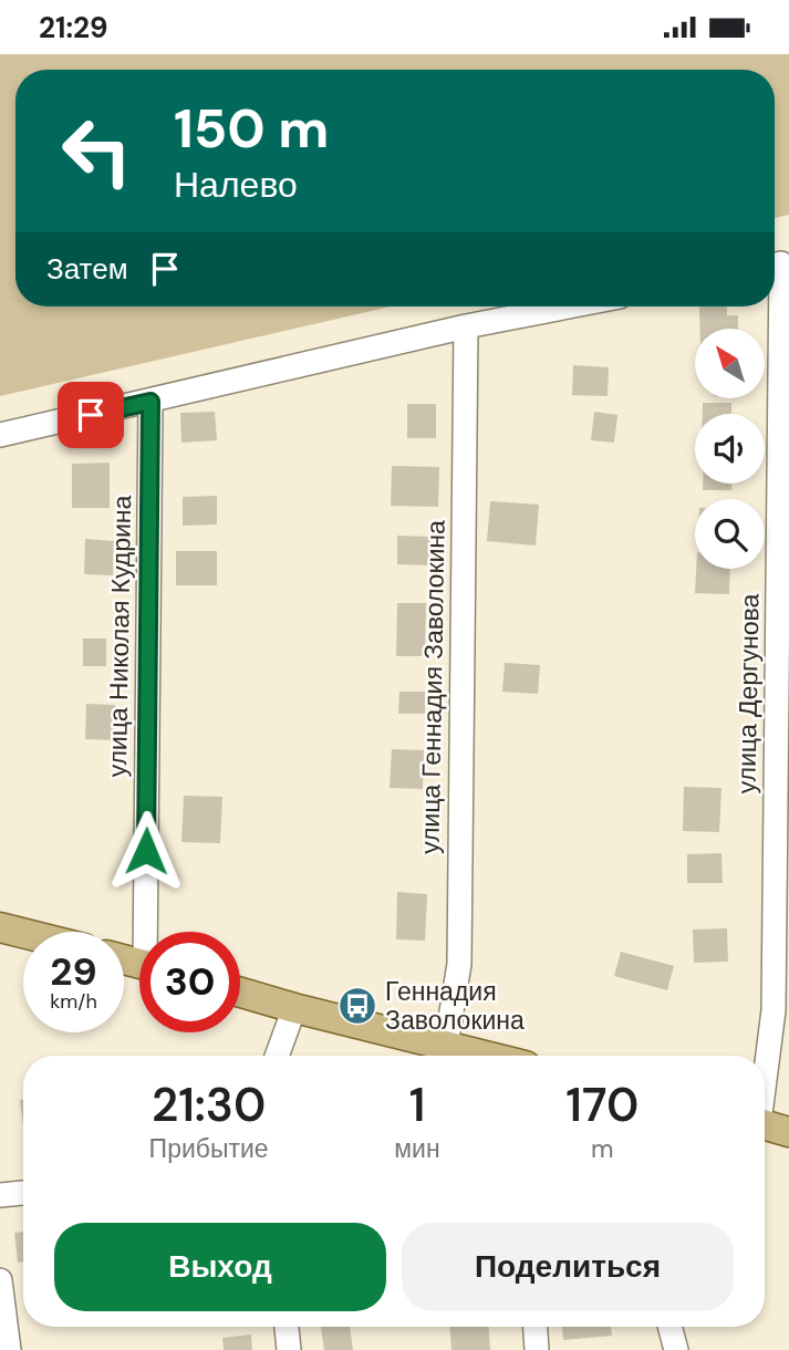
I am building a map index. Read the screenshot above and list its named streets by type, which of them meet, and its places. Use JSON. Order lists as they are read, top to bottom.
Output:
{
  "streets": {
    "street": ["улица Николая Кудрина", "улица Геннадия Заволокина", "улица Дергунова"]
  },
  "places": {
    "bus stop": ["Геннадия Заволокина"]
  },
  "north": "top left",
  "page": {
    "status": "21:29",
    "turn": ["150 m", "Налево"],
    "then": "Затем",
    "speed": "29 km/h",
    "limit": "30",
    "eta": [
      "21:30",
      "Прибытие",
      "1",
      "мин",
      "170",
      "m"
    ],
    "buttons": ["Выход", "Поделиться"]
  }
}
